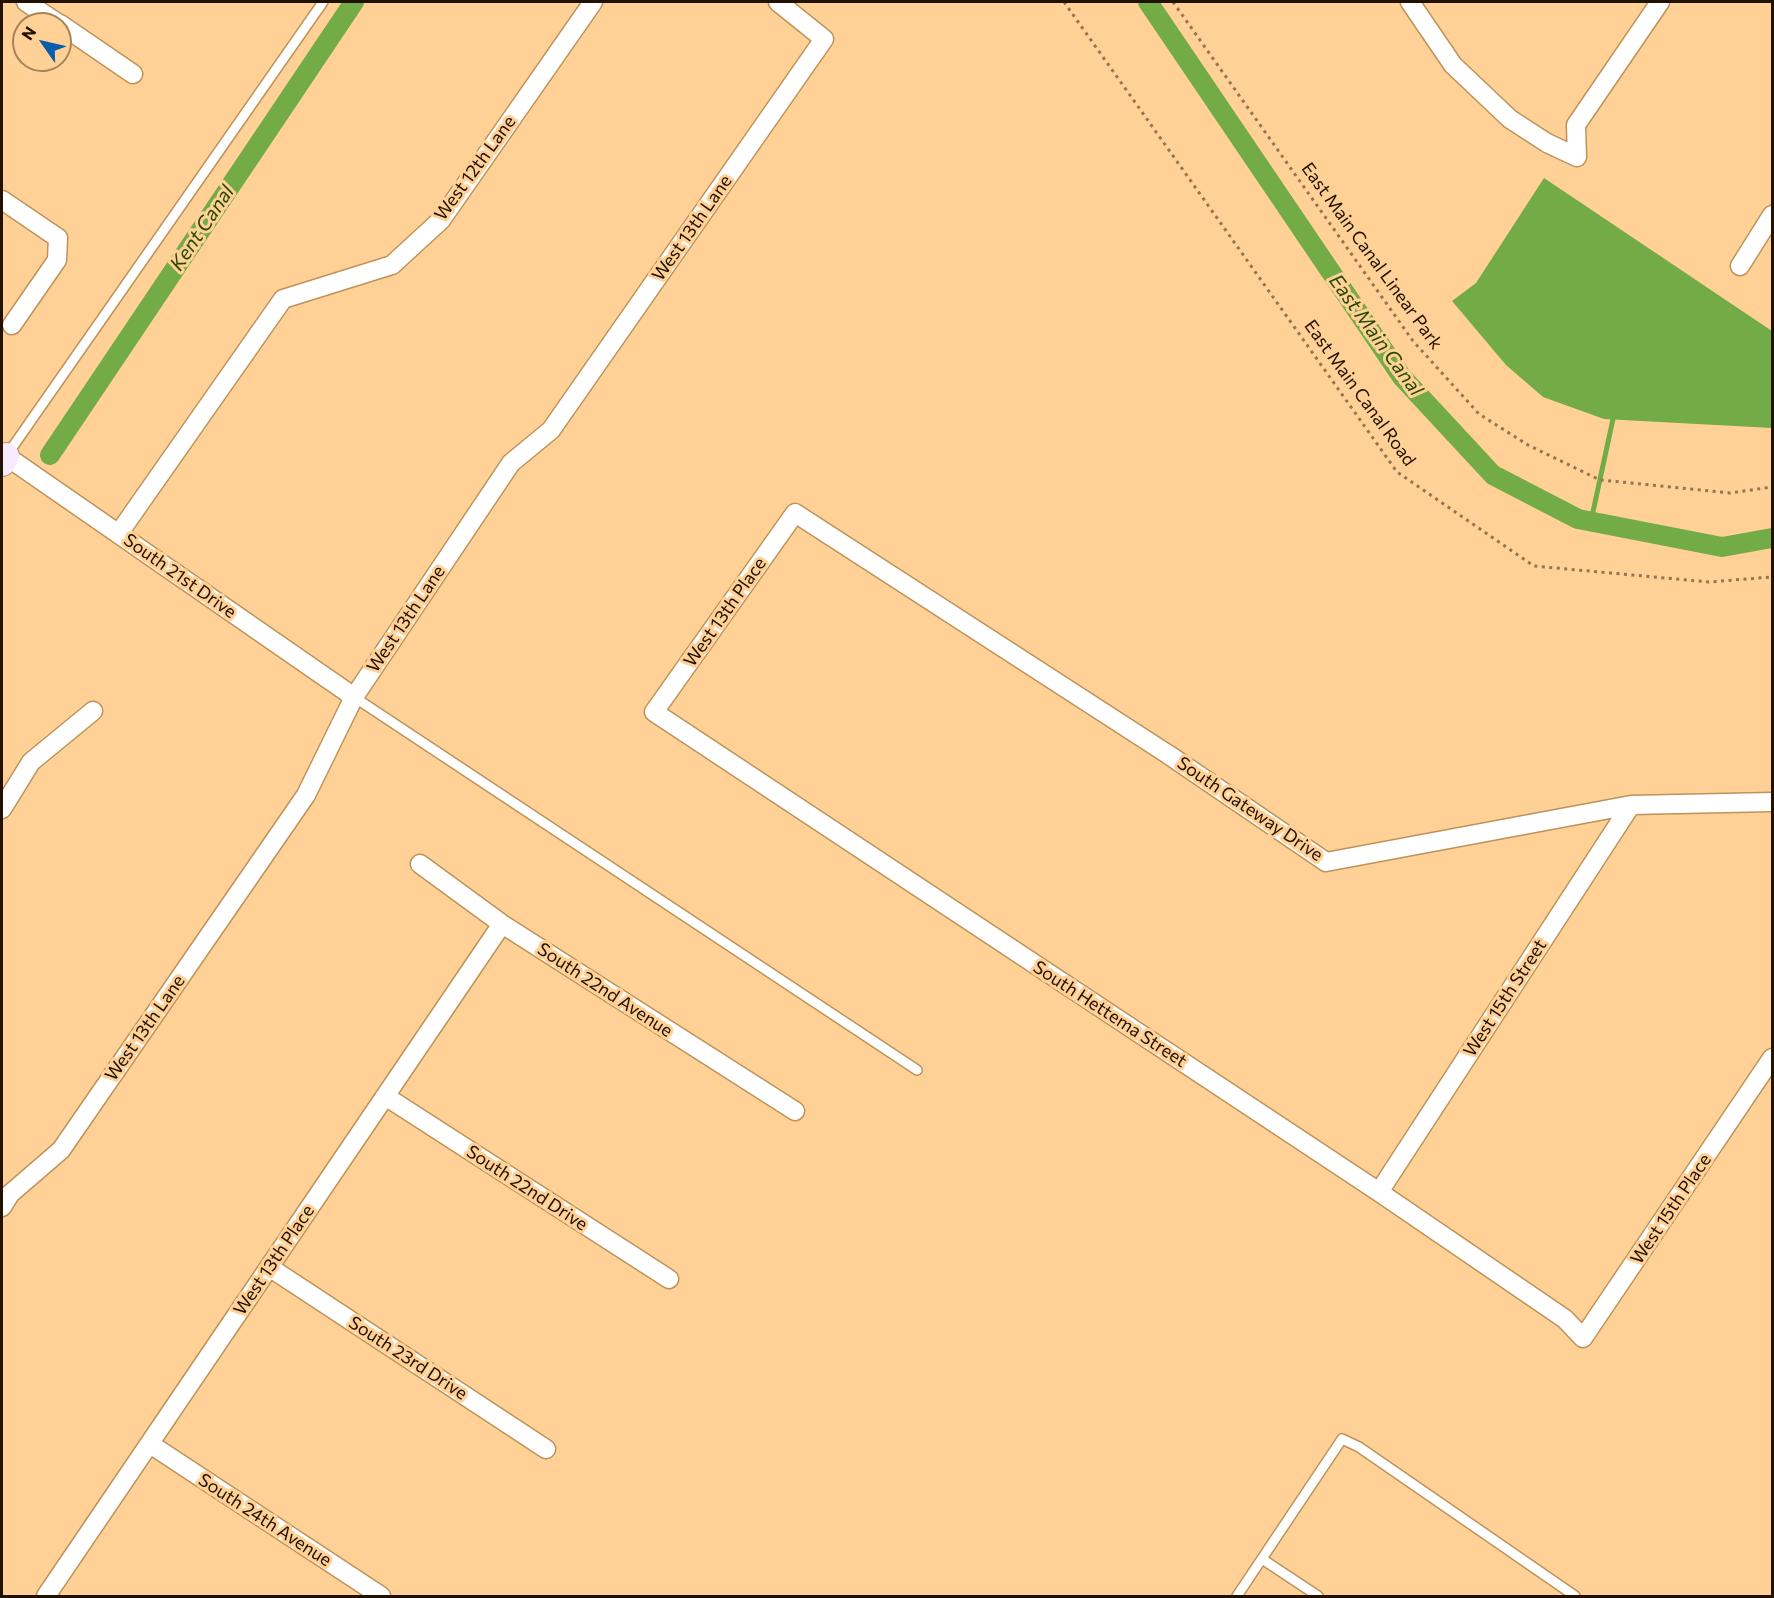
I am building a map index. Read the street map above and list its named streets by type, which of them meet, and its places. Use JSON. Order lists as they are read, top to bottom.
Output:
{
  "streets": {
    "street": [
      "West 12th Lane",
      "West 13th Lane",
      "South 21st Drive",
      "West 13th Place",
      "South Gateway Drive",
      "South 22nd Avenue",
      "West 15th Street",
      "South Hettema Street",
      "South 22nd Drive",
      "West 15th Place",
      "South 23rd Drive",
      "South 24th Avenue"
    ],
    "path": ["East Main Canal Linear Park", "East Main Canal Road"]
  },
  "crossings": [
    ["West 12th Lane", "South 21st Drive"],
    ["West 13th Lane", "South 21st Drive"],
    ["West 13th Place", "South Gateway Drive"],
    ["West 13th Place", "South 22nd Avenue"],
    ["West 13th Place", "South Hettema Street"],
    ["West 13th Place", "South 22nd Drive"],
    ["West 13th Place", "South 23rd Drive"],
    ["West 13th Place", "South 24th Avenue"],
    ["South Gateway Drive", "West 15th Street"],
    ["West 15th Street", "South Hettema Street"],
    ["South Hettema Street", "West 15th Place"]
  ],
  "water": ["Kent Canal", "East Main Canal"],
  "north": "top left"
}
